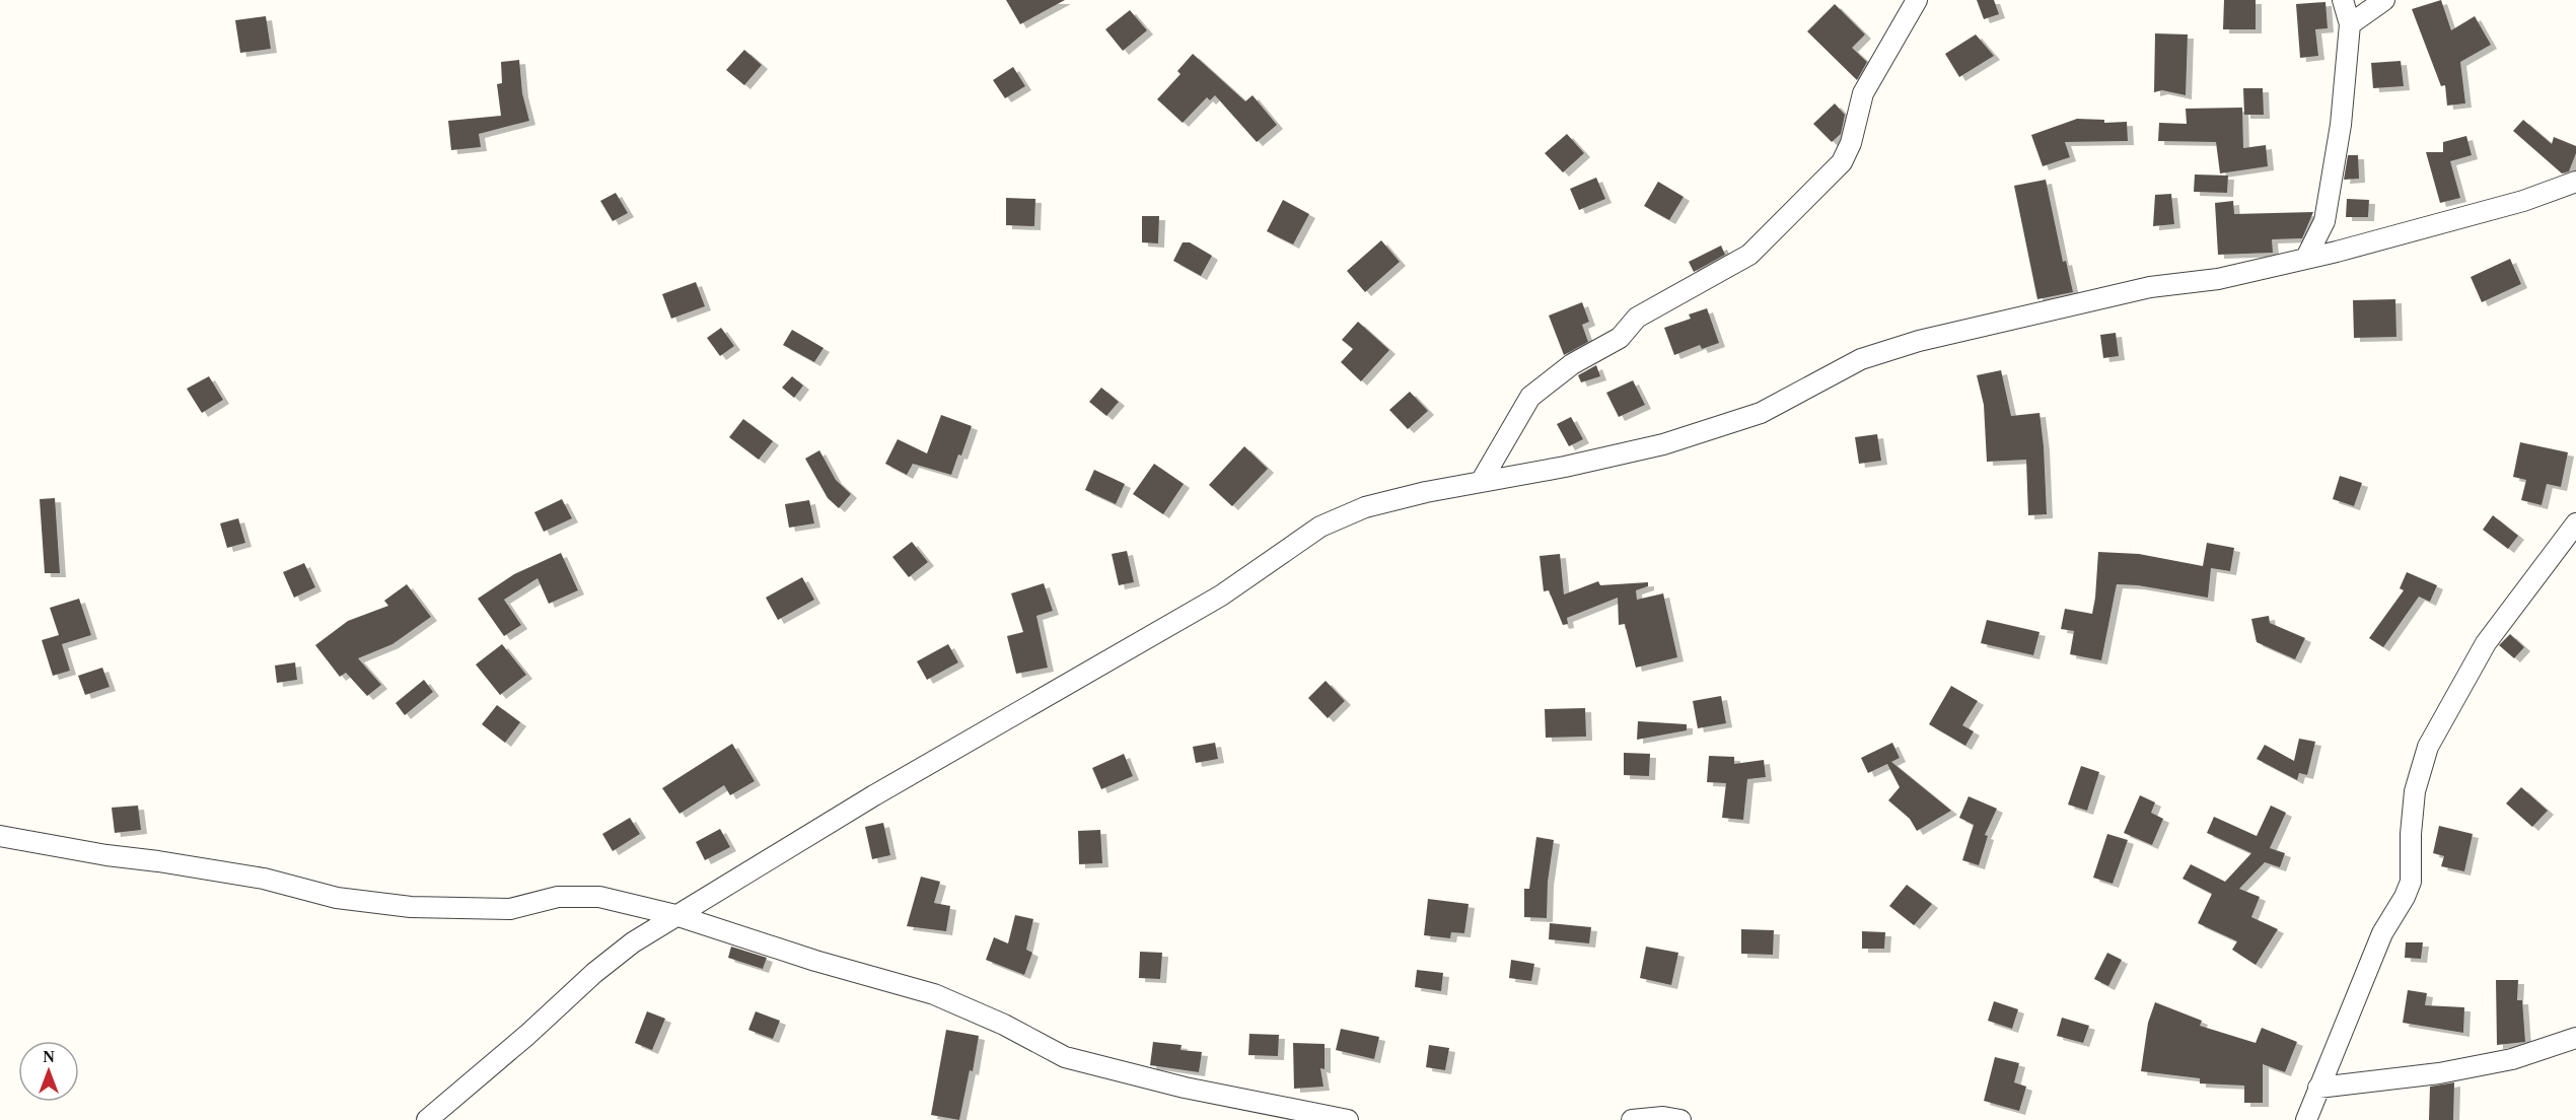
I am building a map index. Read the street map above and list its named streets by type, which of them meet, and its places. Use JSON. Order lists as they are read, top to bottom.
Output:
{
  "north": "top"
}
